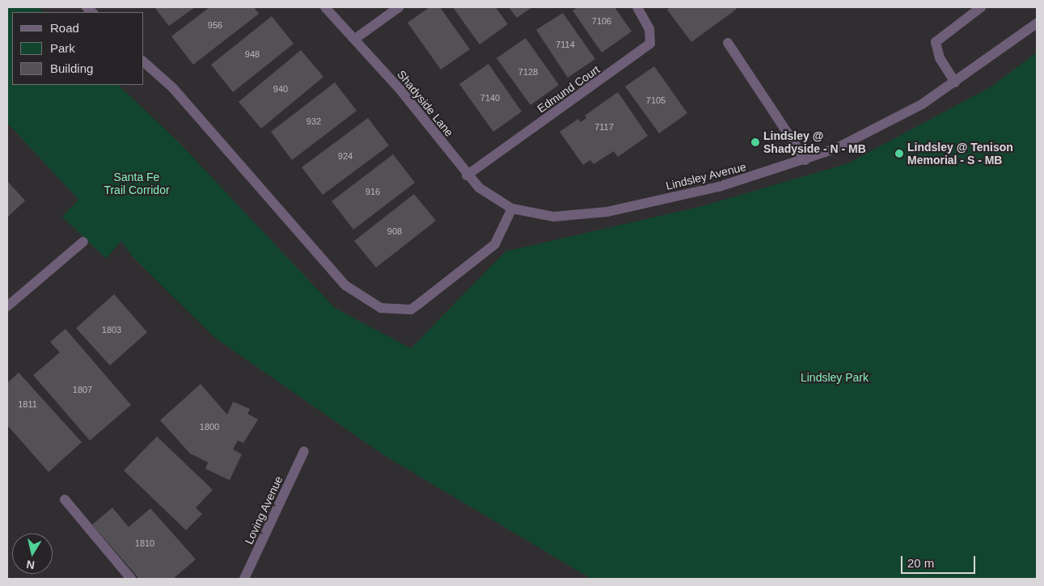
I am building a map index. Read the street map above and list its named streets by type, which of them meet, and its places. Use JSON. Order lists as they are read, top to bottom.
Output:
{
  "streets": {
    "street": [
      "Edmund Court",
      "Shadyside Lane",
      "Lindsley Avenue",
      "Loving Avenue"
    ]
  },
  "crossings": [
    ["Edmund Court", "Shadyside Lane"],
    ["Shadyside Lane", "Lindsley Avenue"]
  ],
  "parks": ["Santa Fe Trail Corridor", "Lindsley Park"],
  "places": ["Lindsley @ Shadyside - N - MB", "Lindsley @ Tenison Memorial - S - MB"],
  "house_numbers": [
    "7106",
    "956",
    "7114",
    "948",
    "7128",
    "940",
    "7140",
    "7105",
    "932",
    "7117",
    "924",
    "916",
    "908",
    "1803",
    "1807",
    "1811",
    "1800",
    "1810"
  ],
  "legend": ["Road", "Park", "Building"],
  "scale_bar": "20 m",
  "north": "bottom"
}
